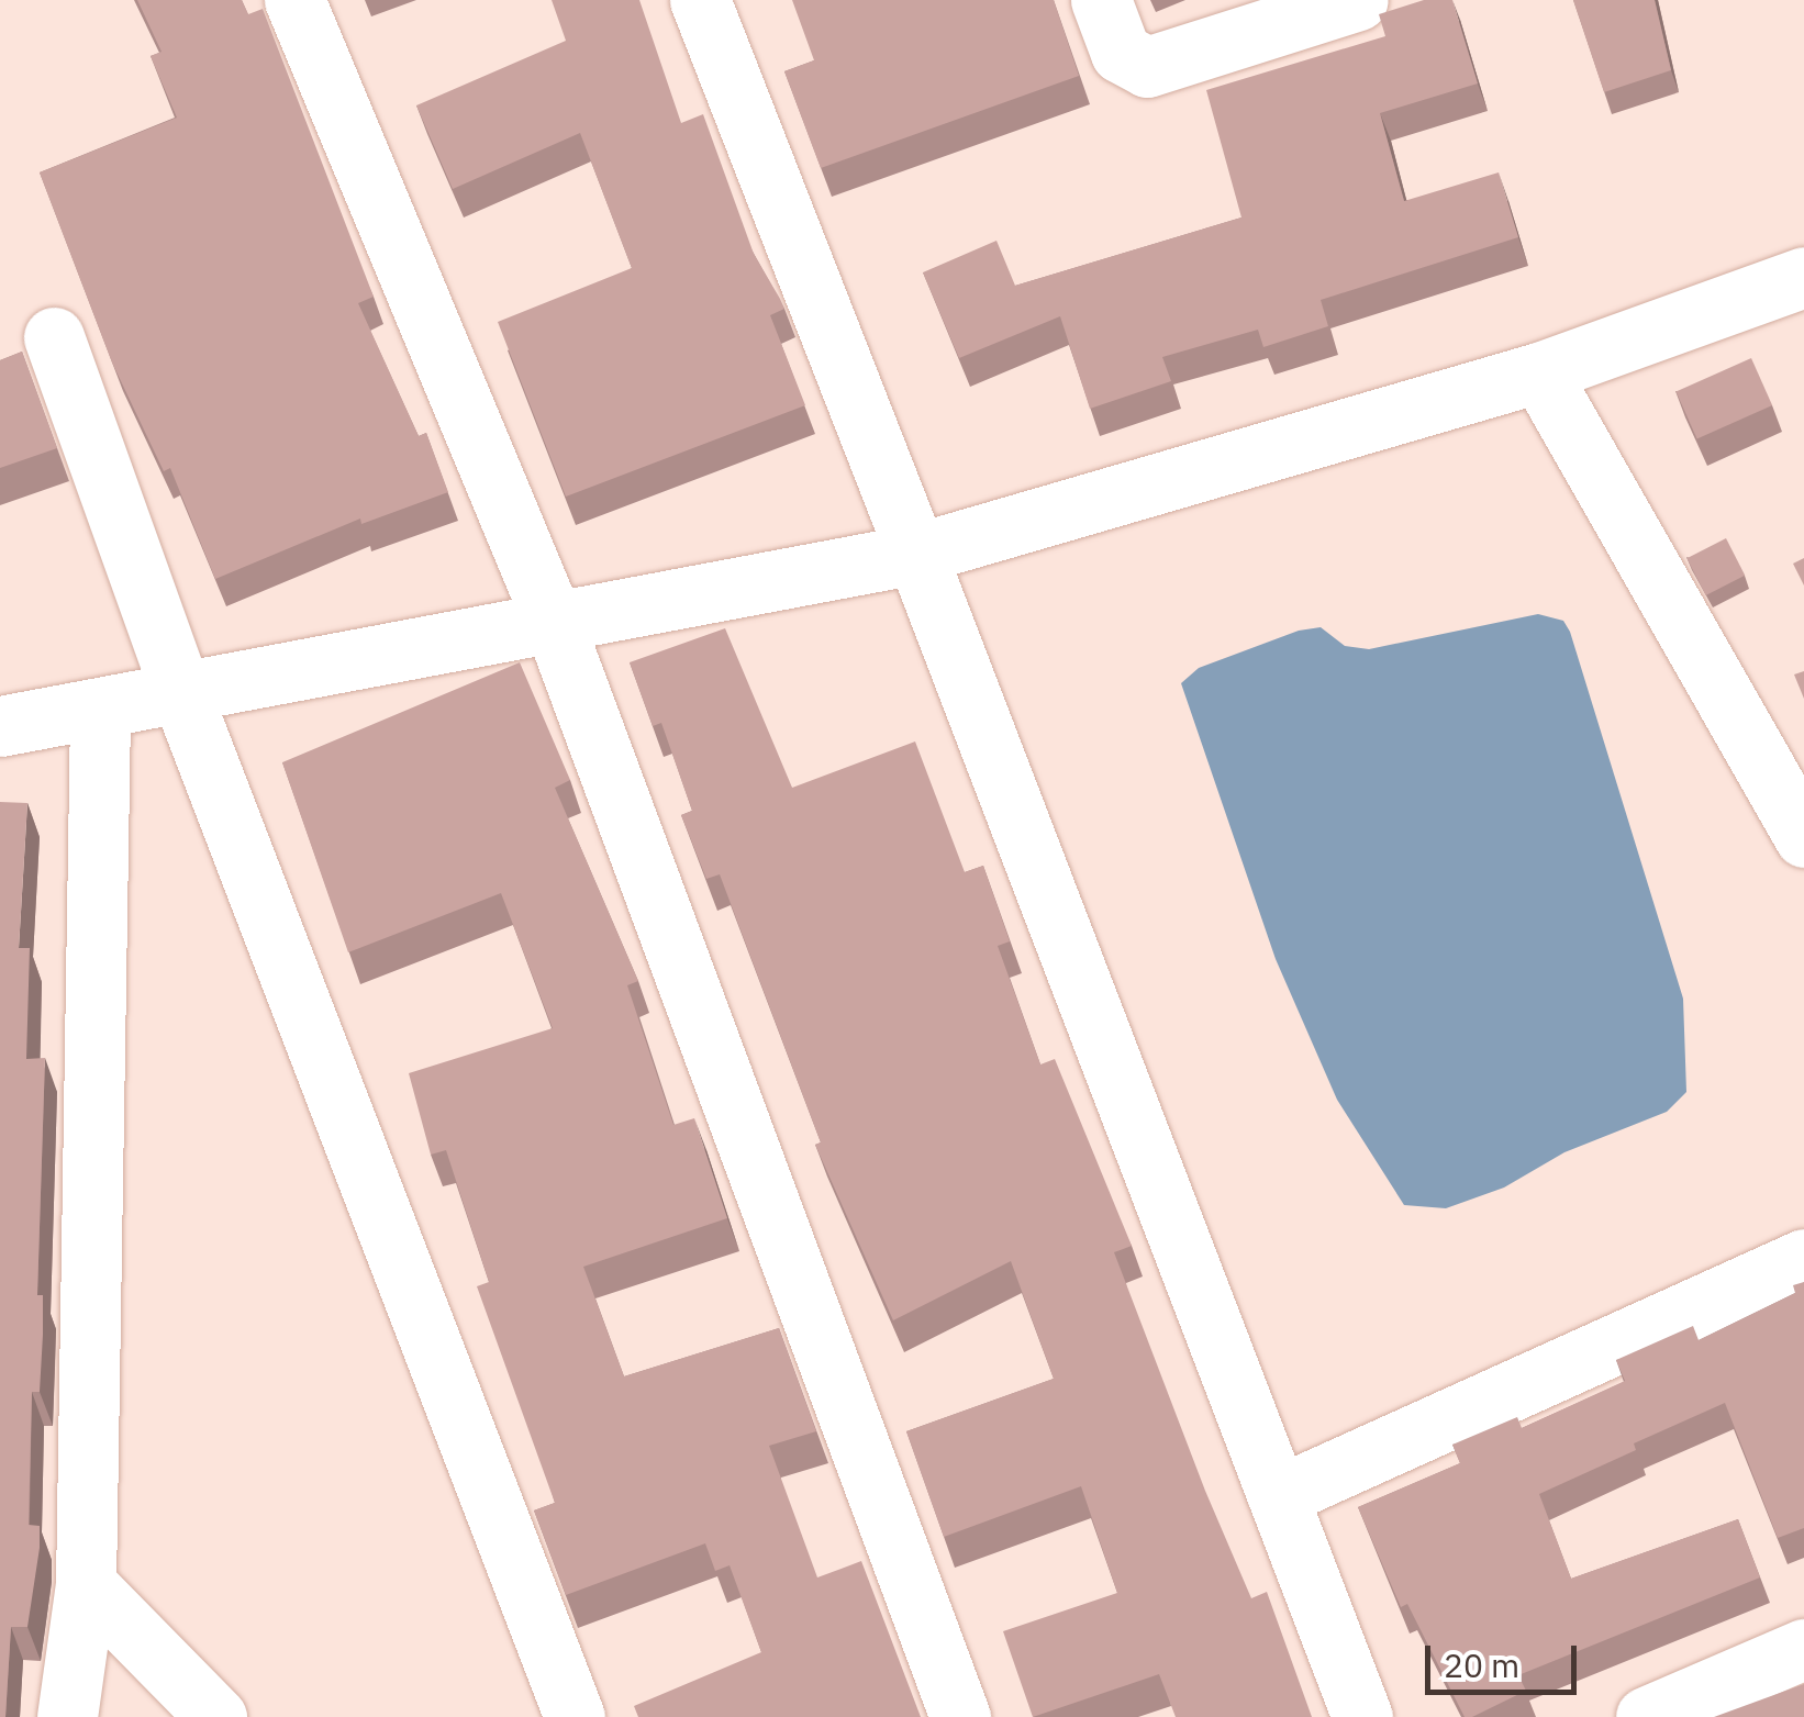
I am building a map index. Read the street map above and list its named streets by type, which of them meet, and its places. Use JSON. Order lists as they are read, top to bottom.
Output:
{
  "scale_bar": "20 m"
}
